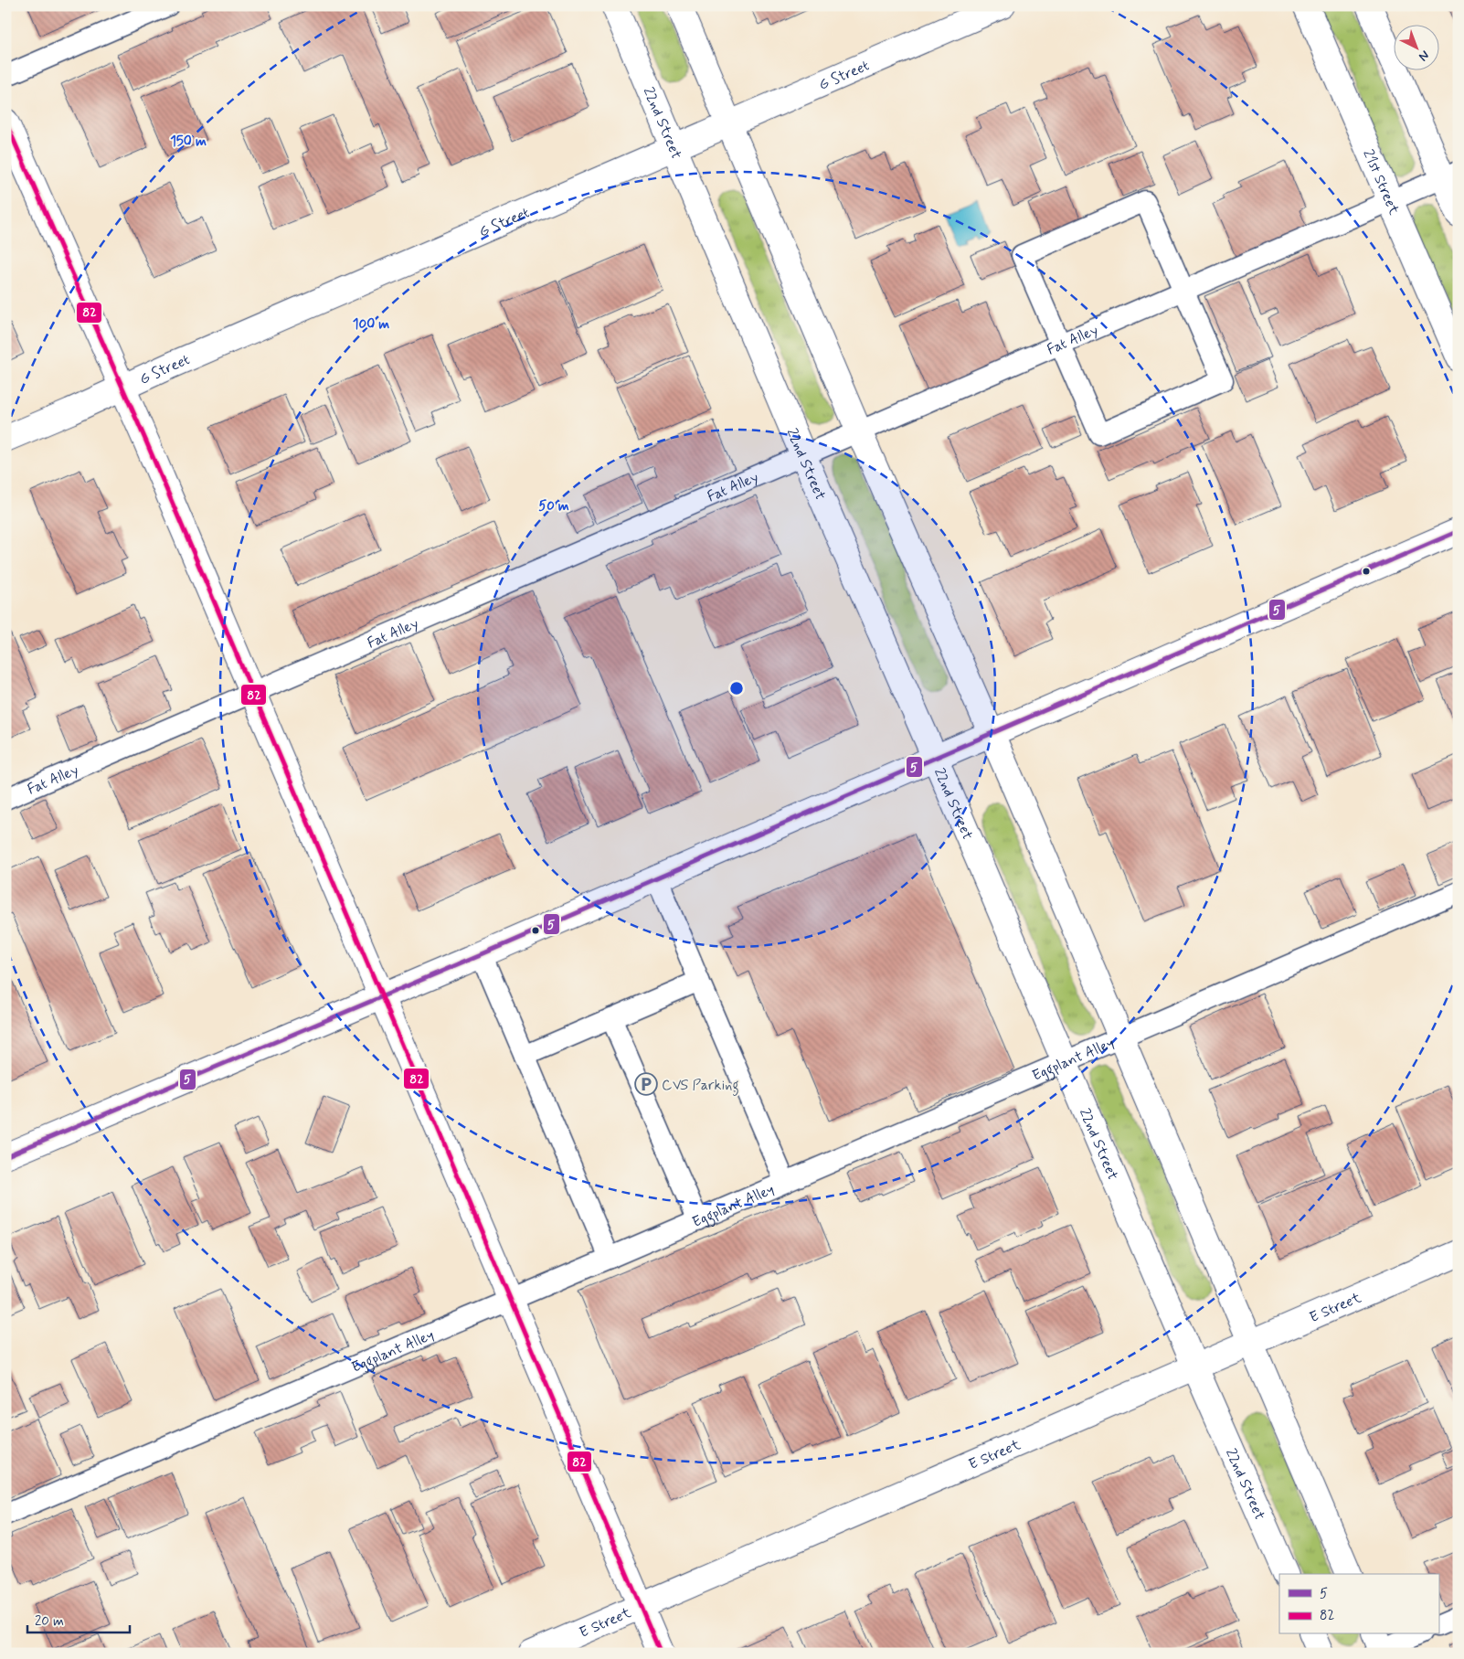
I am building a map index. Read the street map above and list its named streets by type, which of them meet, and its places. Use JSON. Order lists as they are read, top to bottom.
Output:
{
  "streets": {
    "street": [
      "G Street",
      "22nd Street",
      "21st Street",
      "E Street"
    ],
    "lane": ["Fat Alley", "Eggplant Alley"]
  },
  "crossings": [
    ["G Street", "22nd Street"],
    ["22nd Street", "Fat Alley"],
    ["22nd Street", "Eggplant Alley"],
    ["22nd Street", "E Street"],
    ["21st Street", "Fat Alley"]
  ],
  "places": {
    "parking": ["CVS Parking"]
  },
  "lines": ["transit line 82", "transit line 5"],
  "legend": ["5", "82"],
  "scale_bar": "20 m",
  "north": "bottom right",
  "rings": ["150 m", "100 m", "50 m"]
}
